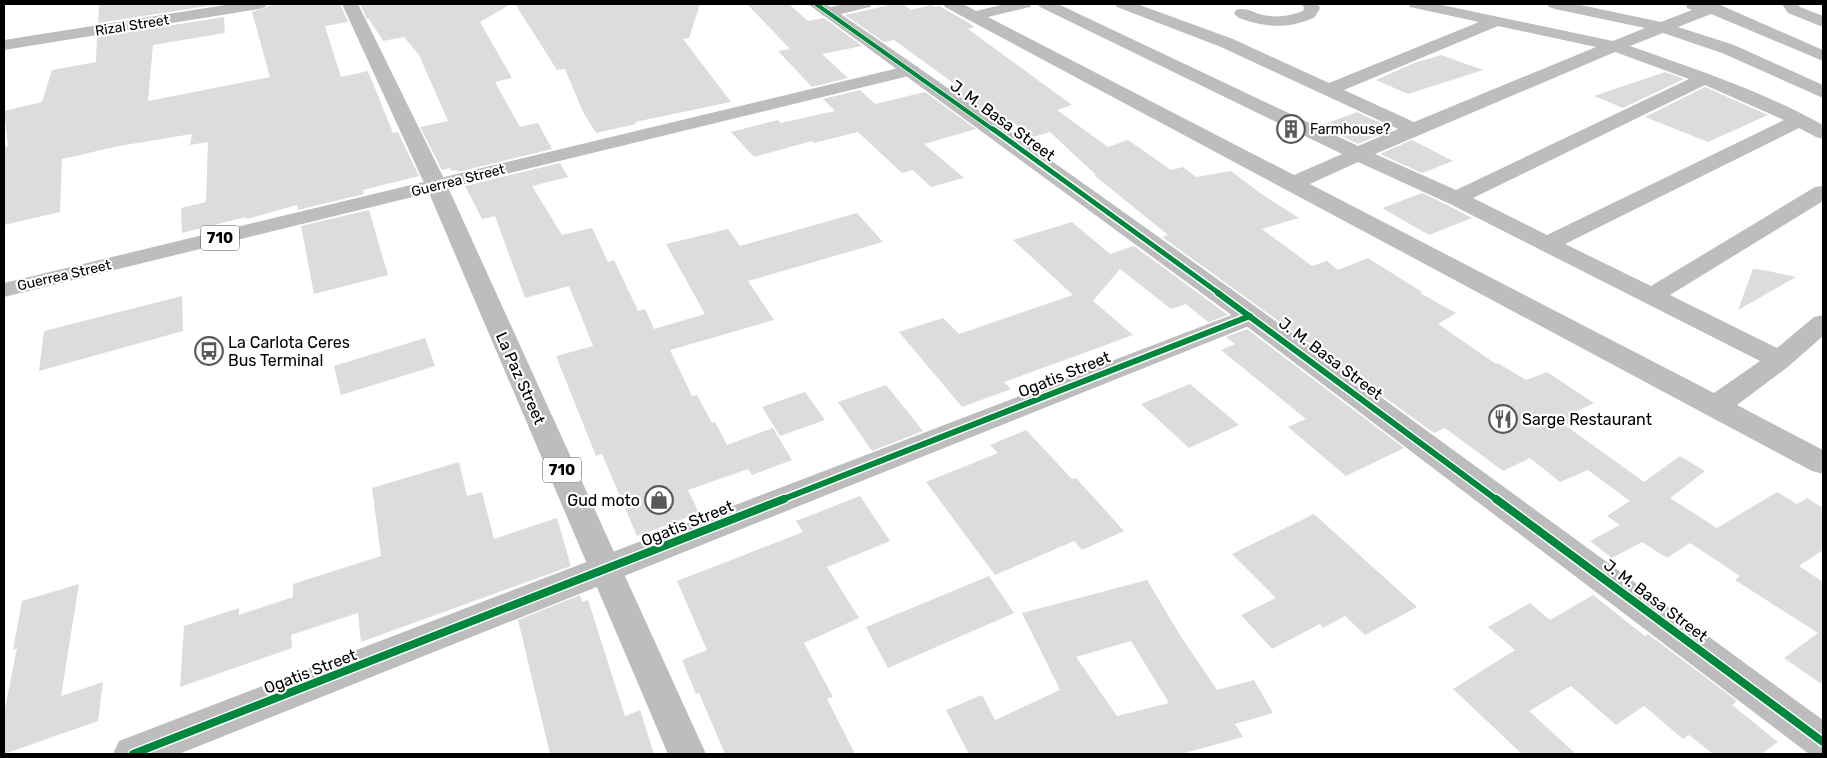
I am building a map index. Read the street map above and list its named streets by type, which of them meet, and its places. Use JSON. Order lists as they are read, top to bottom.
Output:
{
  "streets": {
    "street": [
      "Rizal Street",
      "J. M. Basa Street",
      "Guerrea Street",
      "710",
      "Ogatis Street",
      "La Paz Street"
    ]
  },
  "crossings": [
    ["J. M. Basa Street", "Guerrea Street"],
    ["J. M. Basa Street", "Ogatis Street"],
    ["Guerrea Street", "La Paz Street"],
    ["Ogatis Street", "La Paz Street"]
  ],
  "places": {
    "building": ["Farmhouse?"],
    "bus stop": ["La Carlota Ceres Bus Terminal"],
    "restaurant": ["Sarge Restaurant"],
    "shop": ["Gud moto"]
  }
}
